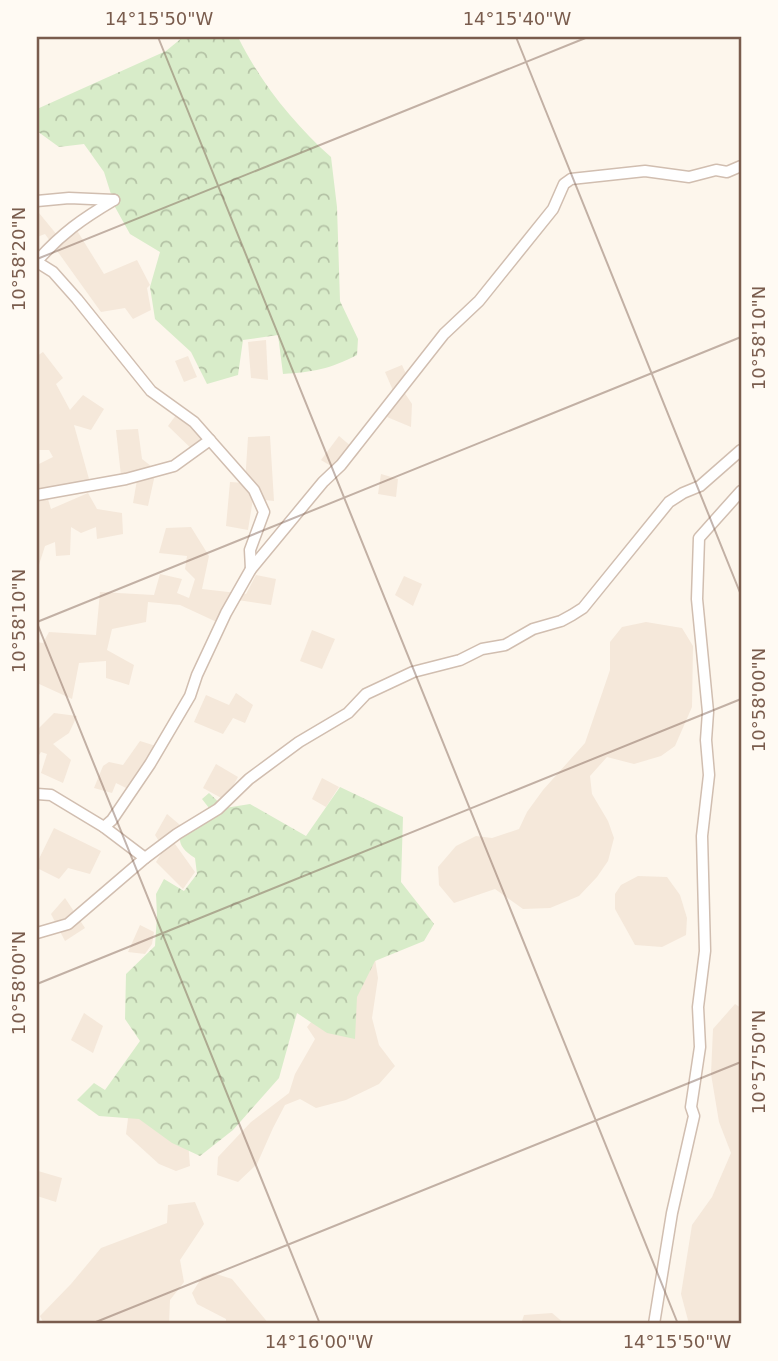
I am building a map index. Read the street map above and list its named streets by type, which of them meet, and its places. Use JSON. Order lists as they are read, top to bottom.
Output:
{
  "coordinates": [
    "14°15'50\"W",
    "14°15'40\"W",
    "10°58'20\"N",
    "10°58'10\"N",
    "10°58'00\"N",
    "10°57'50\"N",
    "14°16'00\"W"
  ]
}
